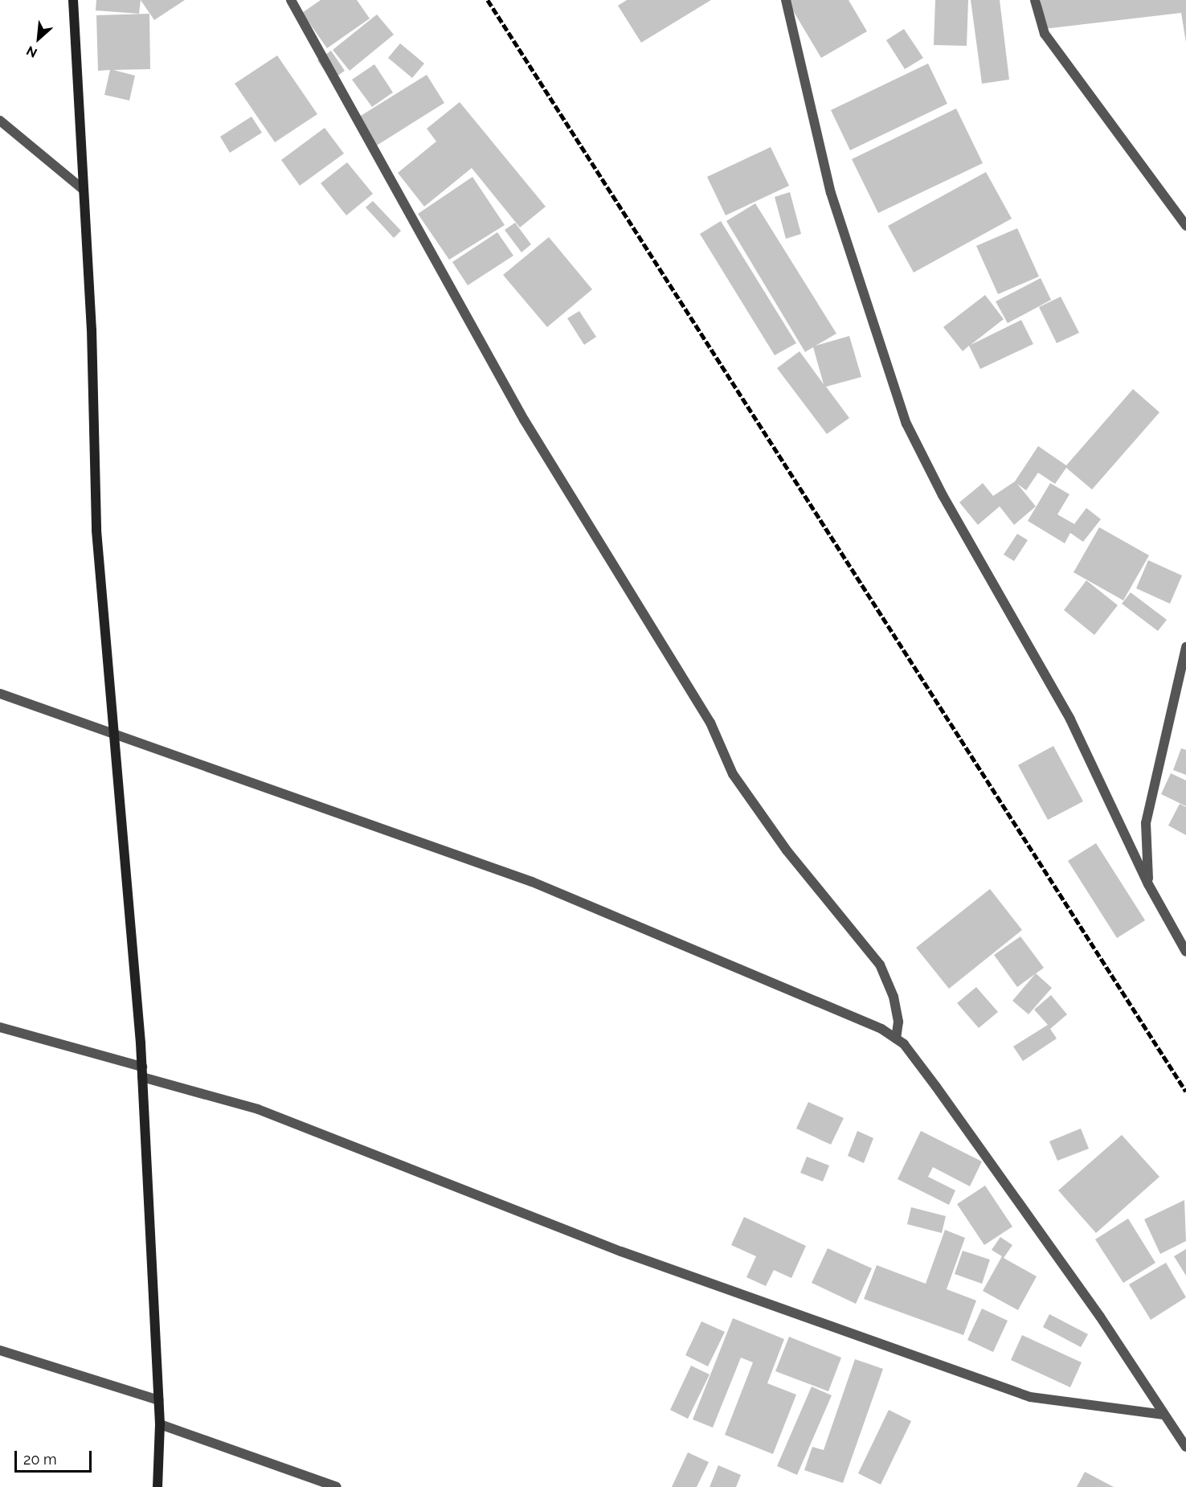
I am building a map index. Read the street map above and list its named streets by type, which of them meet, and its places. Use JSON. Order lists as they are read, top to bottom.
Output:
{
  "scale_bar": "20 m",
  "north": "bottom left"
}
